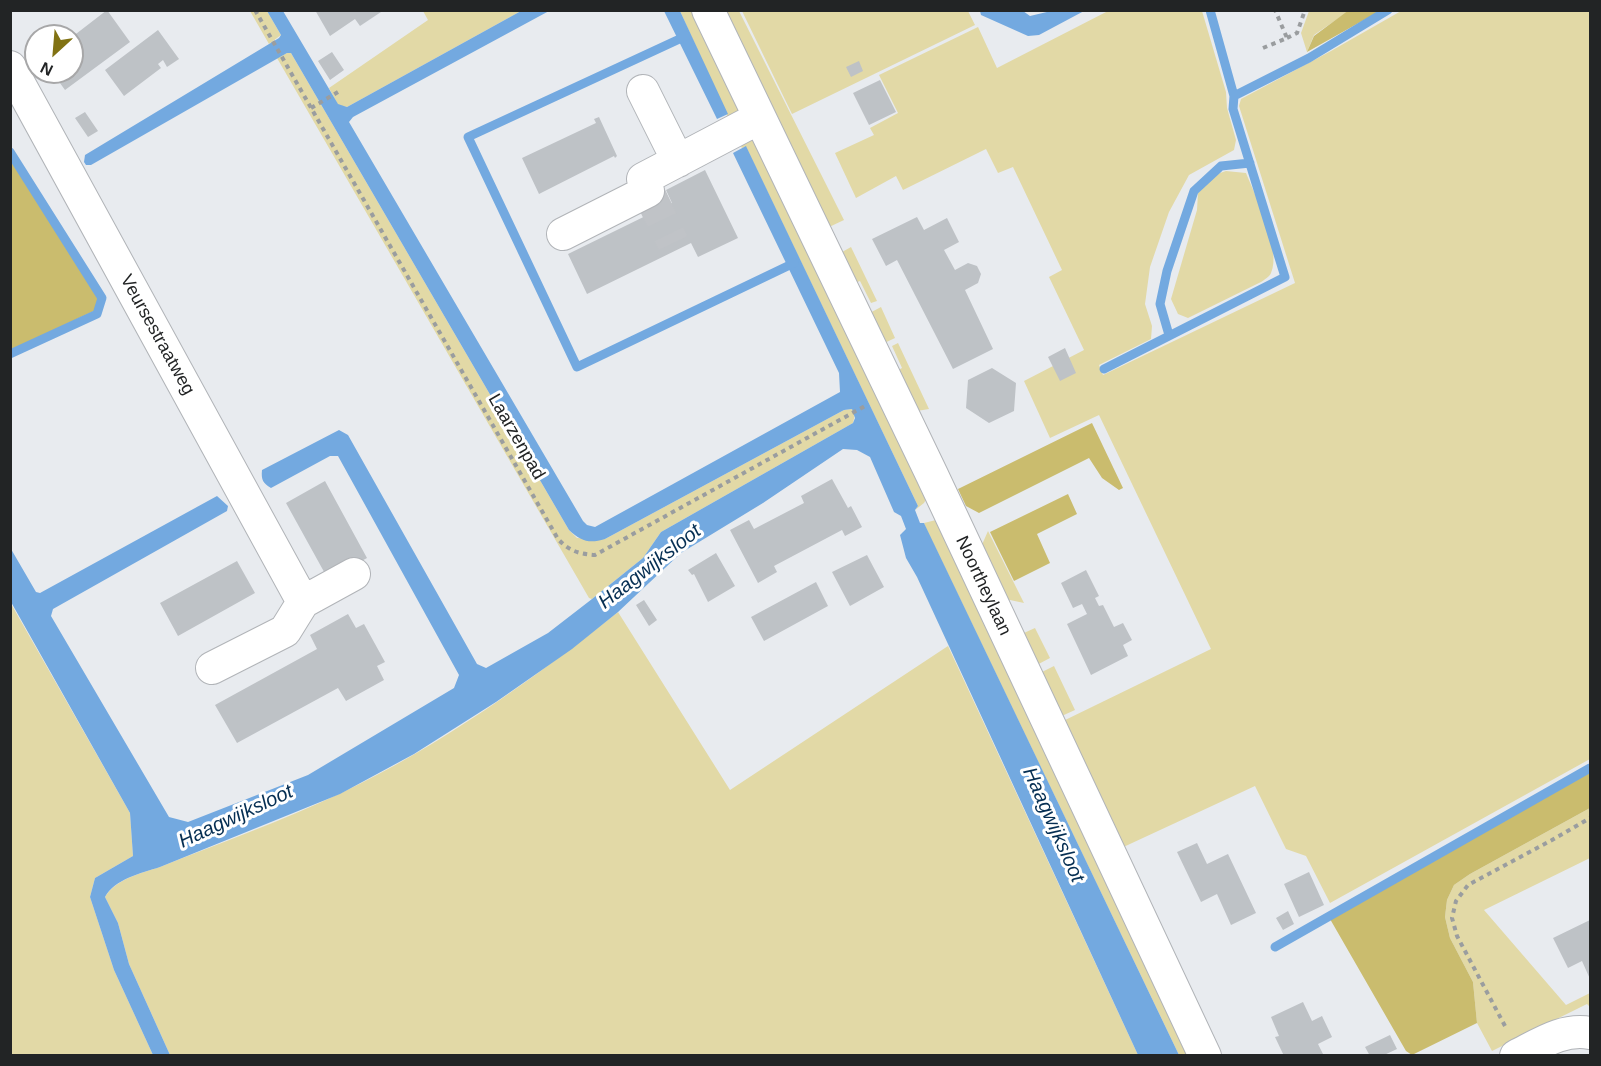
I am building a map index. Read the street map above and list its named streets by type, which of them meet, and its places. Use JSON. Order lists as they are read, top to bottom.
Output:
{
  "streets": {
    "street": ["Veursestraatweg", "Noortheylaan"],
    "path": ["Laarzenpad"]
  },
  "water": ["Haagwijksloot"],
  "north": "bottom left"
}
